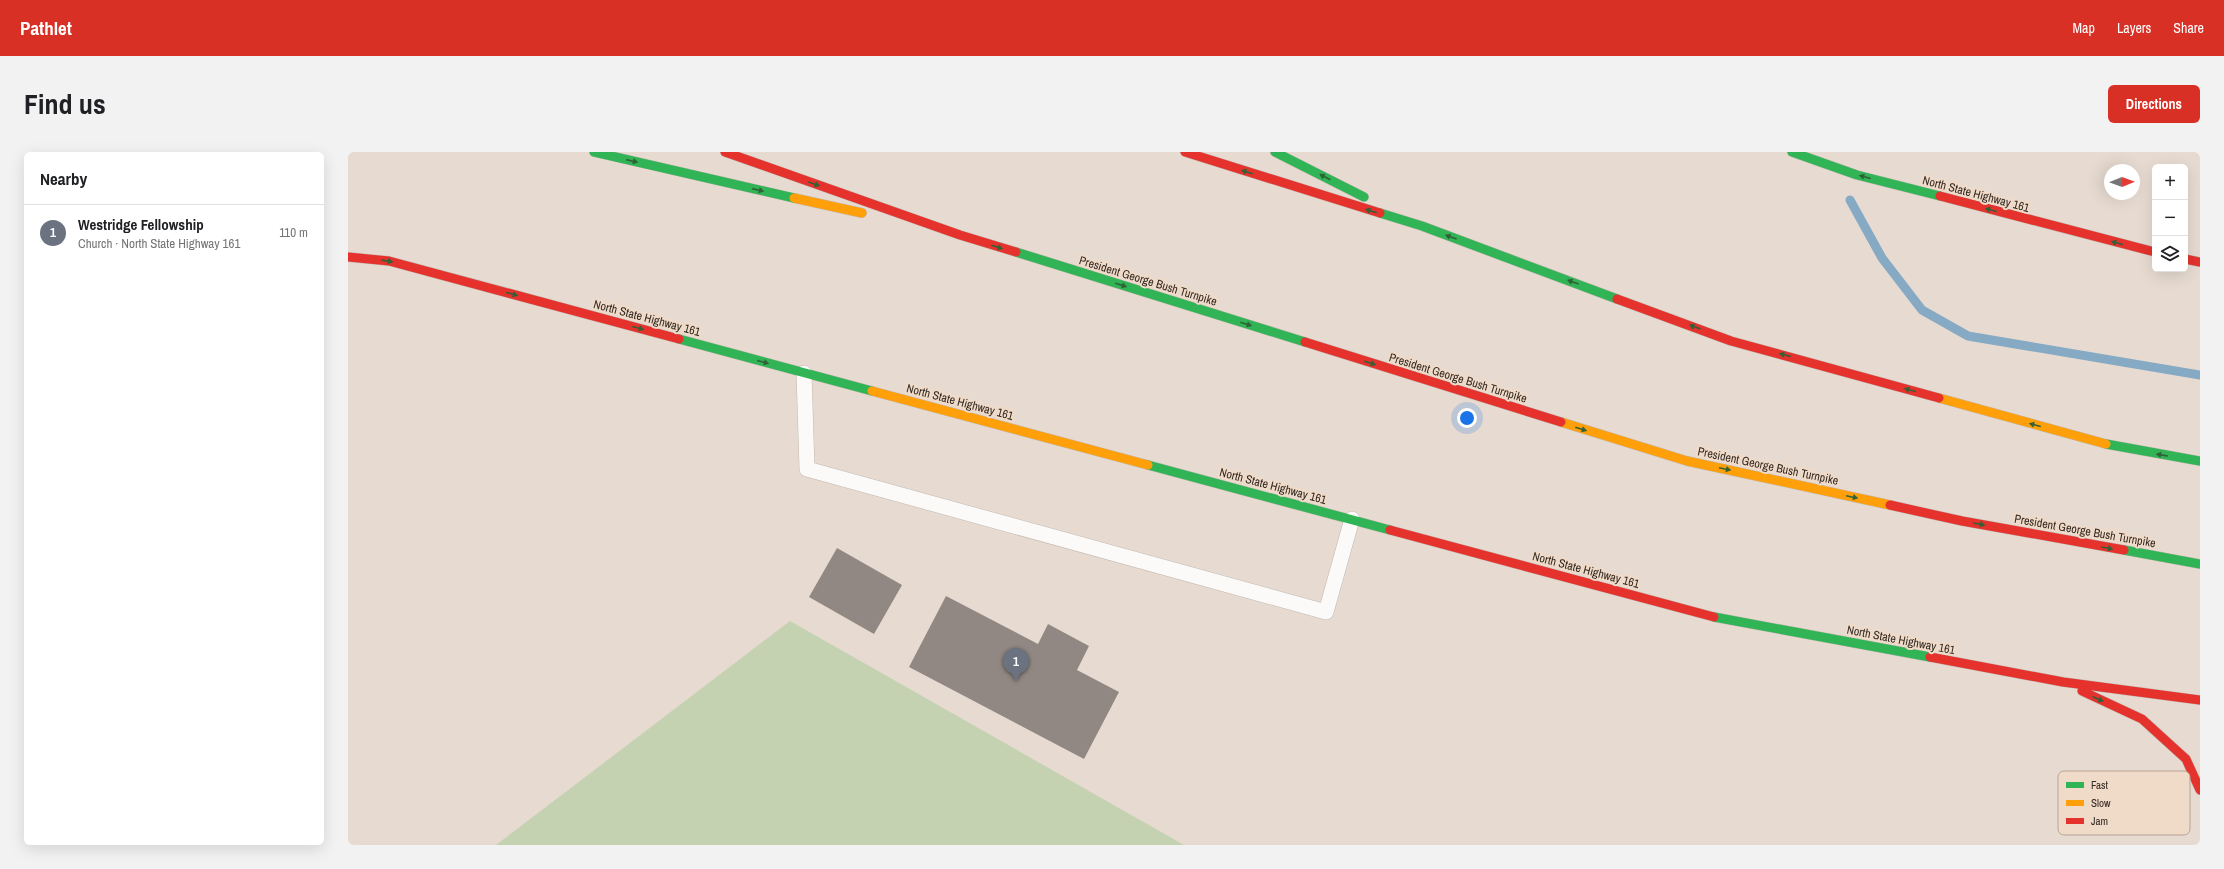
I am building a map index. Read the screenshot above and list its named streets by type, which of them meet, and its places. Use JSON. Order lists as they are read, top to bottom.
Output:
{
  "streets": {
    "main road": ["North State Highway 161", "President George Bush Turnpike"]
  },
  "one_way": ["President George Bush Turnpike"],
  "legend": ["Fast", "Slow", "Jam"],
  "north": "right",
  "page": {
    "header": "Pathlet",
    "nav": ["Map", "Layers", "Share"],
    "title": "Find us",
    "buttons": "Directions",
    "heading": "Nearby",
    "map_buttons": ["+", "−"],
    "list": [
      {
        "mark": "1",
        "name": "Westridge Fellowship",
        "note": "Church · North State Highway 161",
        "value": "110 m"
      }
    ],
    "pins": "1"
  }
}
